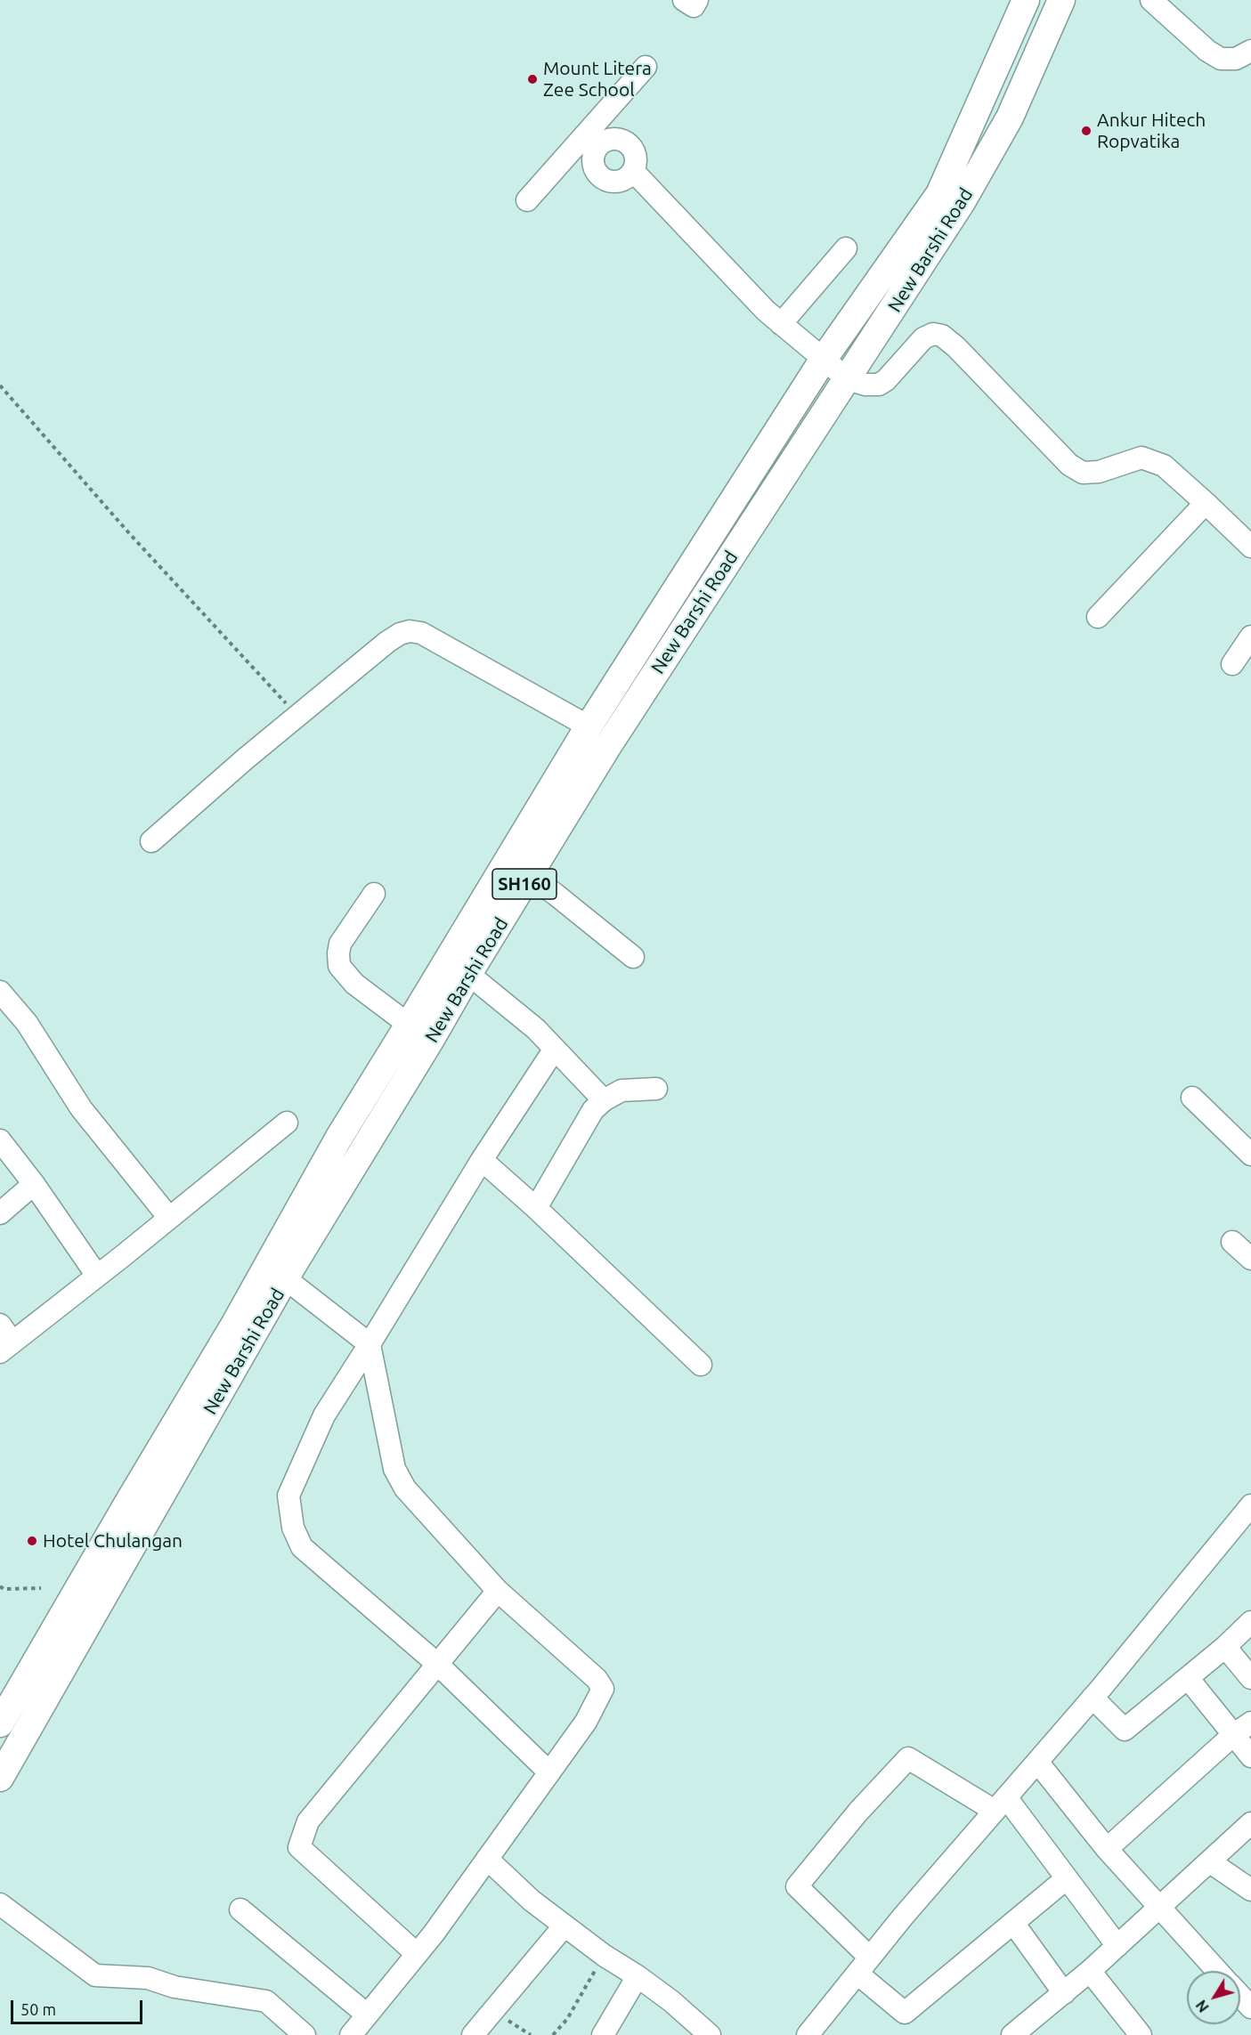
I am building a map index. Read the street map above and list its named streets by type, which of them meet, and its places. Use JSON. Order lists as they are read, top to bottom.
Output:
{
  "streets": {
    "main road": ["New Barshi Road", "SH160"]
  },
  "places": ["Mount Litera Zee School", "Ankur Hitech Ropvatika", "Hotel Chulangan"],
  "scale_bar": "50 m",
  "north": "bottom left"
}
